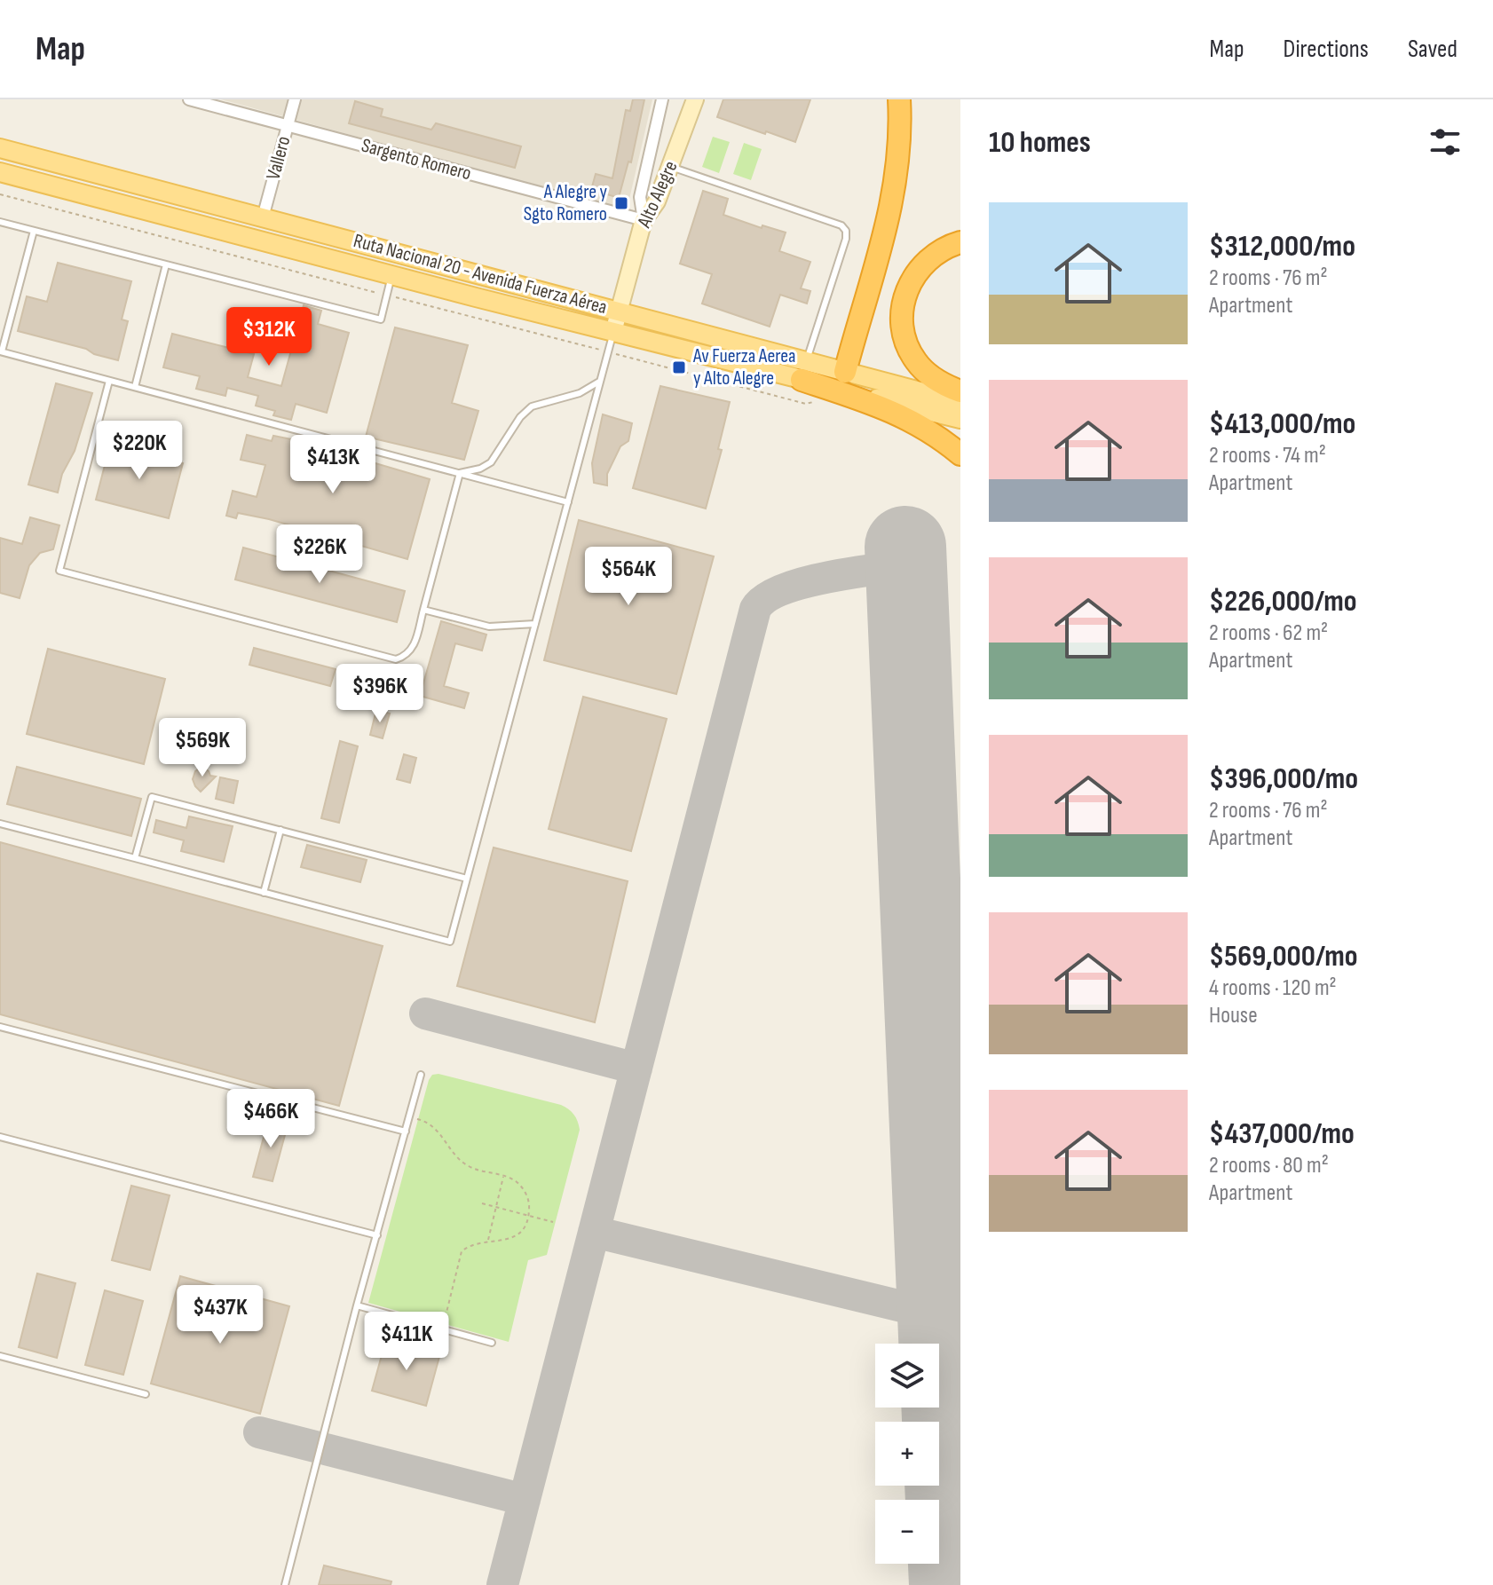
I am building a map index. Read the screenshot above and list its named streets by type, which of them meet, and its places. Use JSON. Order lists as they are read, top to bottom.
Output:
{
  "streets": {
    "main road": ["Alto Alegre", "Ruta Nacional 20 - Avenida Fuerza Aérea"],
    "street": ["Vallero", "Sargento Romero"]
  },
  "crossings": [
    ["Vallero", "Sargento Romero"],
    ["Vallero", "Ruta Nacional 20 - Avenida Fuerza Aérea"],
    ["Sargento Romero", "Alto Alegre"],
    ["Alto Alegre", "Ruta Nacional 20 - Avenida Fuerza Aérea"]
  ],
  "places": {
    "transit": ["A Alegre y Sgto Romero", "Av Fuerza Aerea y Alto Alegre"]
  },
  "page": {
    "header": "Map",
    "nav": ["Map", "Directions", "Saved"],
    "heading": "10 homes",
    "list": [
      {
        "name": "$312,000/mo",
        "note": "2 rooms · 76 m² · Apartment"
      },
      {
        "name": "$413,000/mo",
        "note": "2 rooms · 74 m² · Apartment"
      },
      {
        "name": "$226,000/mo",
        "note": "2 rooms · 62 m² · Apartment"
      },
      {
        "name": "$396,000/mo",
        "note": "2 rooms · 76 m² · Apartment"
      },
      {
        "name": "$569,000/mo",
        "note": "4 rooms · 120 m² · House"
      },
      {
        "name": "$437,000/mo",
        "note": "2 rooms · 80 m² · Apartment"
      }
    ],
    "price": [
      "$312K",
      "$220K",
      "$413K",
      "$226K",
      "$564K",
      "$396K",
      "$569K",
      "$466K",
      "$437K",
      "$411K"
    ],
    "map_buttons": ["+", "−"]
  }
}
